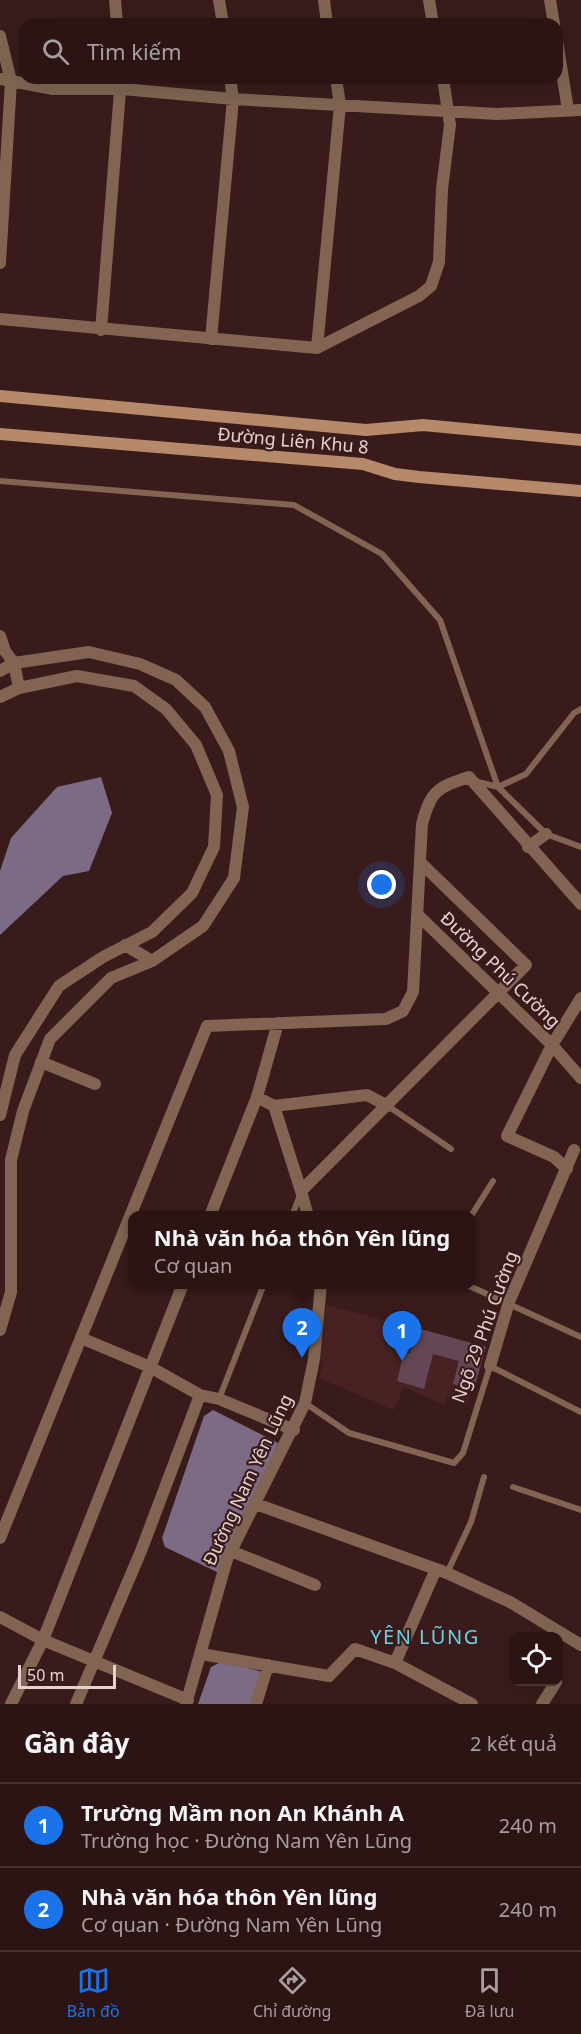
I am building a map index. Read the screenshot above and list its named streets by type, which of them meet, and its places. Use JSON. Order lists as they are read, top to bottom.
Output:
{
  "streets": {
    "street": [
      "Đường Liên Khu 8",
      "Đường Phú Cường",
      "Ngõ 29 Phú Cường",
      "Đường Nam Yên Lũng"
    ]
  },
  "crossings": [
    ["Ngõ 29 Phú Cường", "Đường Nam Yên Lũng"]
  ],
  "districts": ["YÊN LŨNG"],
  "scale_bar": "50 m",
  "page": {
    "search": "Tìm kiếm",
    "popup": ["Nhà văn hóa thôn Yên lũng", "Cơ quan"],
    "pins": ["2", "1"],
    "scale": "50 m",
    "heading": ["Gần đây", "2 kết quả"],
    "list": [
      {
        "mark": "1",
        "name": "Trường Mầm non An Khánh A",
        "note": "Trường học · Đường Nam Yên Lũng",
        "value": "240 m"
      },
      {
        "mark": "2",
        "name": "Nhà văn hóa thôn Yên lũng",
        "note": "Cơ quan · Đường Nam Yên Lũng",
        "value": "240 m"
      }
    ],
    "nav": ["Bản đồ", "Chỉ đường", "Đã lưu"]
  }
}
